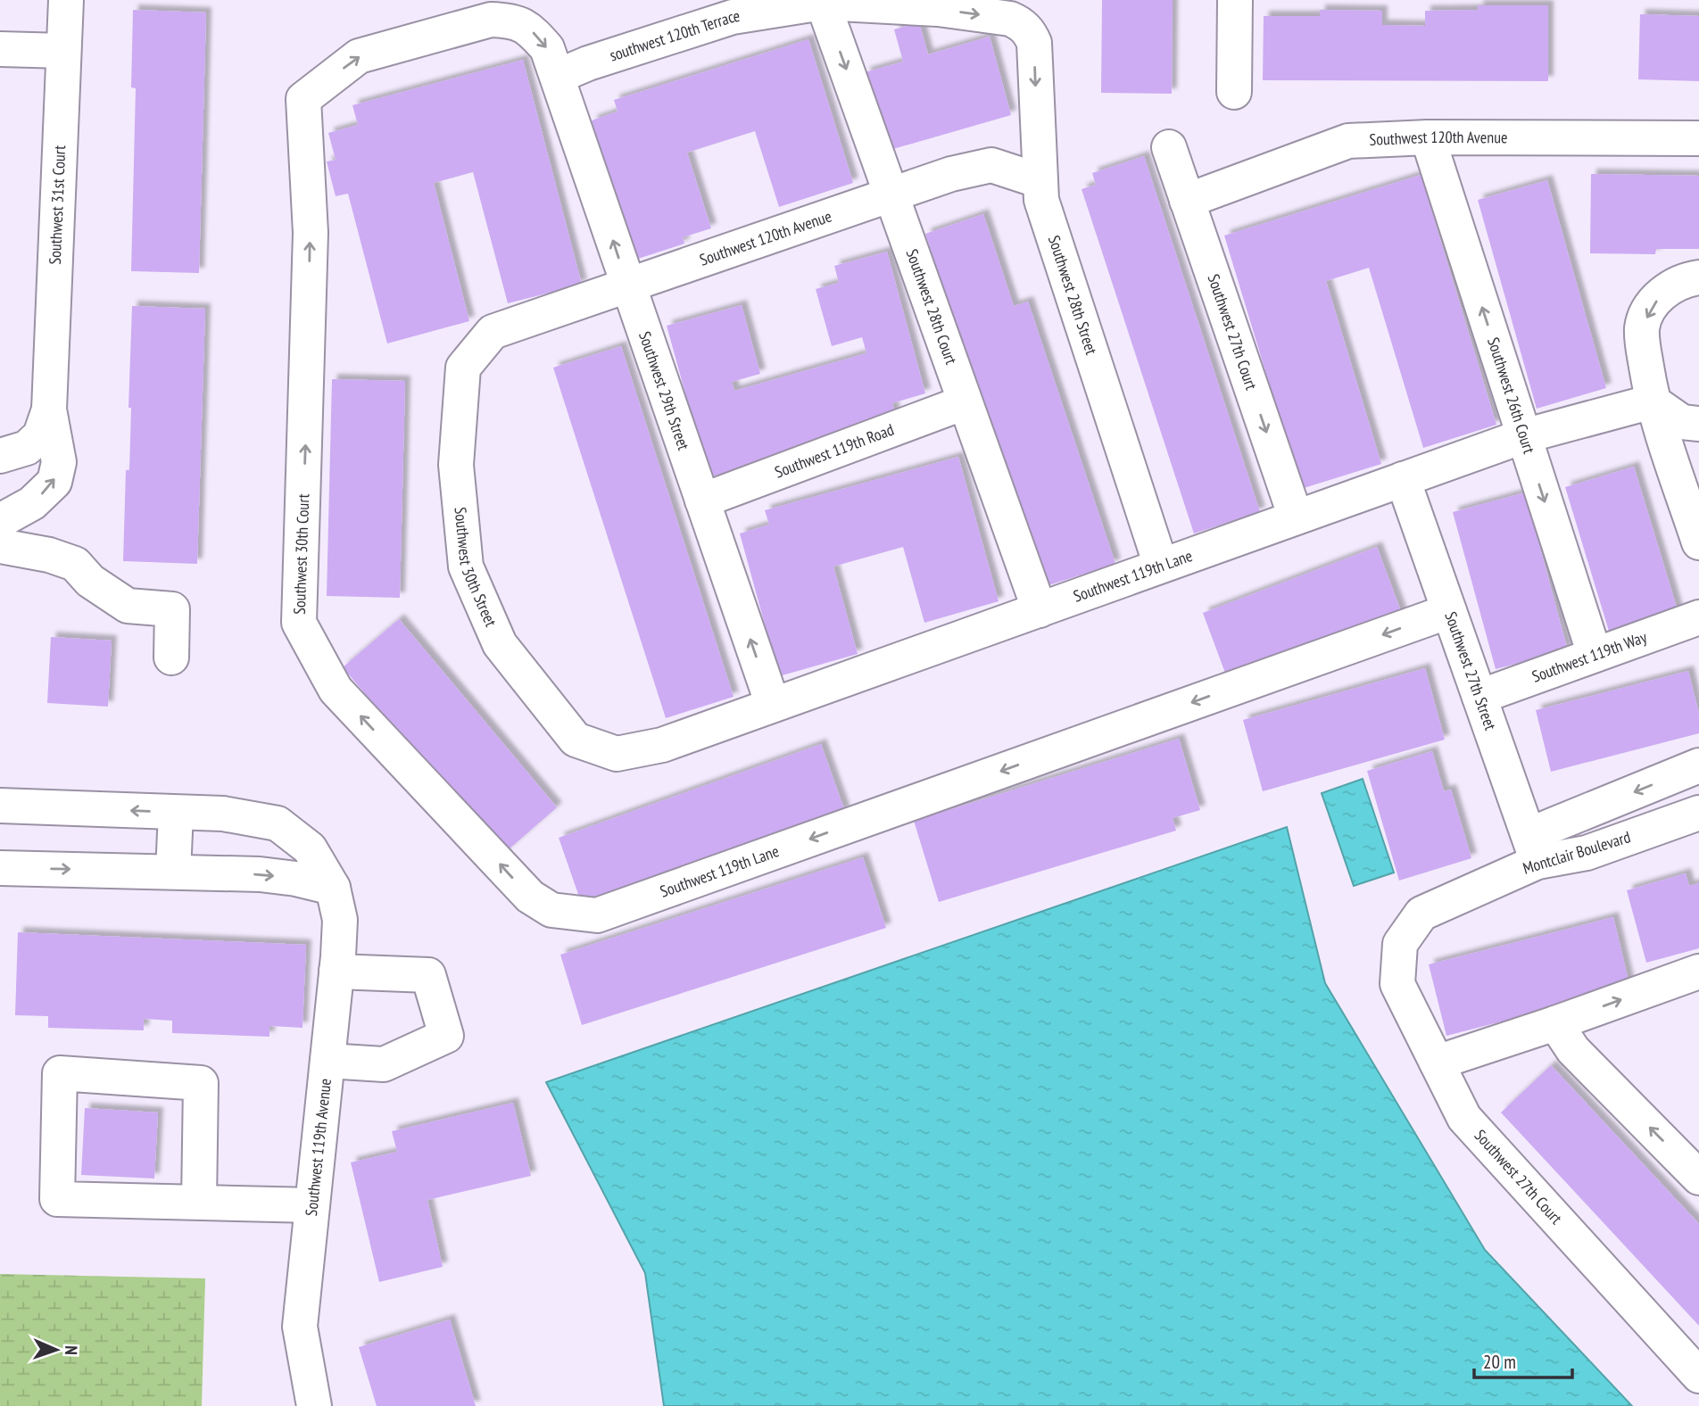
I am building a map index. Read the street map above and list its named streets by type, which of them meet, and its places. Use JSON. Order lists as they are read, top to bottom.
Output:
{
  "streets": {
    "street": [
      "southwest 120th Terrace",
      "Southwest 120th Avenue",
      "Southwest 31st Court",
      "Southwest 28th Street",
      "Southwest 28th Court",
      "Southwest 27th Court",
      "Southwest 29th Street",
      "Southwest 26th Court",
      "Southwest 119th Road",
      "Southwest 30th Court",
      "Southwest 30th Street",
      "Southwest 119th Lane",
      "Southwest 119th Way",
      "Southwest 27th Street",
      "Montclair Boulevard",
      "Southwest 119th Avenue"
    ]
  },
  "crossings": [
    ["southwest 120th Terrace", "Southwest 28th Street"],
    ["southwest 120th Terrace", "Southwest 28th Court"],
    ["southwest 120th Terrace", "Southwest 29th Street"],
    ["southwest 120th Terrace", "Southwest 30th Court"],
    ["Southwest 120th Avenue", "Southwest 28th Street"],
    ["Southwest 120th Avenue", "Southwest 28th Court"],
    ["Southwest 120th Avenue", "Southwest 27th Court"],
    ["Southwest 120th Avenue", "Southwest 29th Street"],
    ["Southwest 120th Avenue", "Southwest 26th Court"],
    ["Southwest 120th Avenue", "Southwest 30th Street"],
    ["Southwest 28th Street", "Southwest 119th Lane"],
    ["Southwest 28th Court", "Southwest 119th Road"],
    ["Southwest 28th Court", "Southwest 119th Lane"],
    ["Southwest 27th Court", "Southwest 119th Lane"],
    ["Southwest 27th Court", "Montclair Boulevard"],
    ["Southwest 29th Street", "Southwest 119th Road"],
    ["Southwest 29th Street", "Southwest 30th Court"],
    ["Southwest 29th Street", "Southwest 119th Lane"],
    ["Southwest 26th Court", "Southwest 119th Lane"],
    ["Southwest 26th Court", "Southwest 119th Way"],
    ["Southwest 30th Court", "Southwest 119th Lane"],
    ["Southwest 30th Street", "Southwest 119th Lane"],
    ["Southwest 119th Lane", "Southwest 27th Street"],
    ["Southwest 119th Way", "Southwest 27th Street"],
    ["Southwest 27th Street", "Montclair Boulevard"]
  ],
  "one_way": ["southwest 120th Terrace", "Southwest 27th Court", "Southwest 29th Street"],
  "scale_bar": "20 m",
  "north": "right"
}
